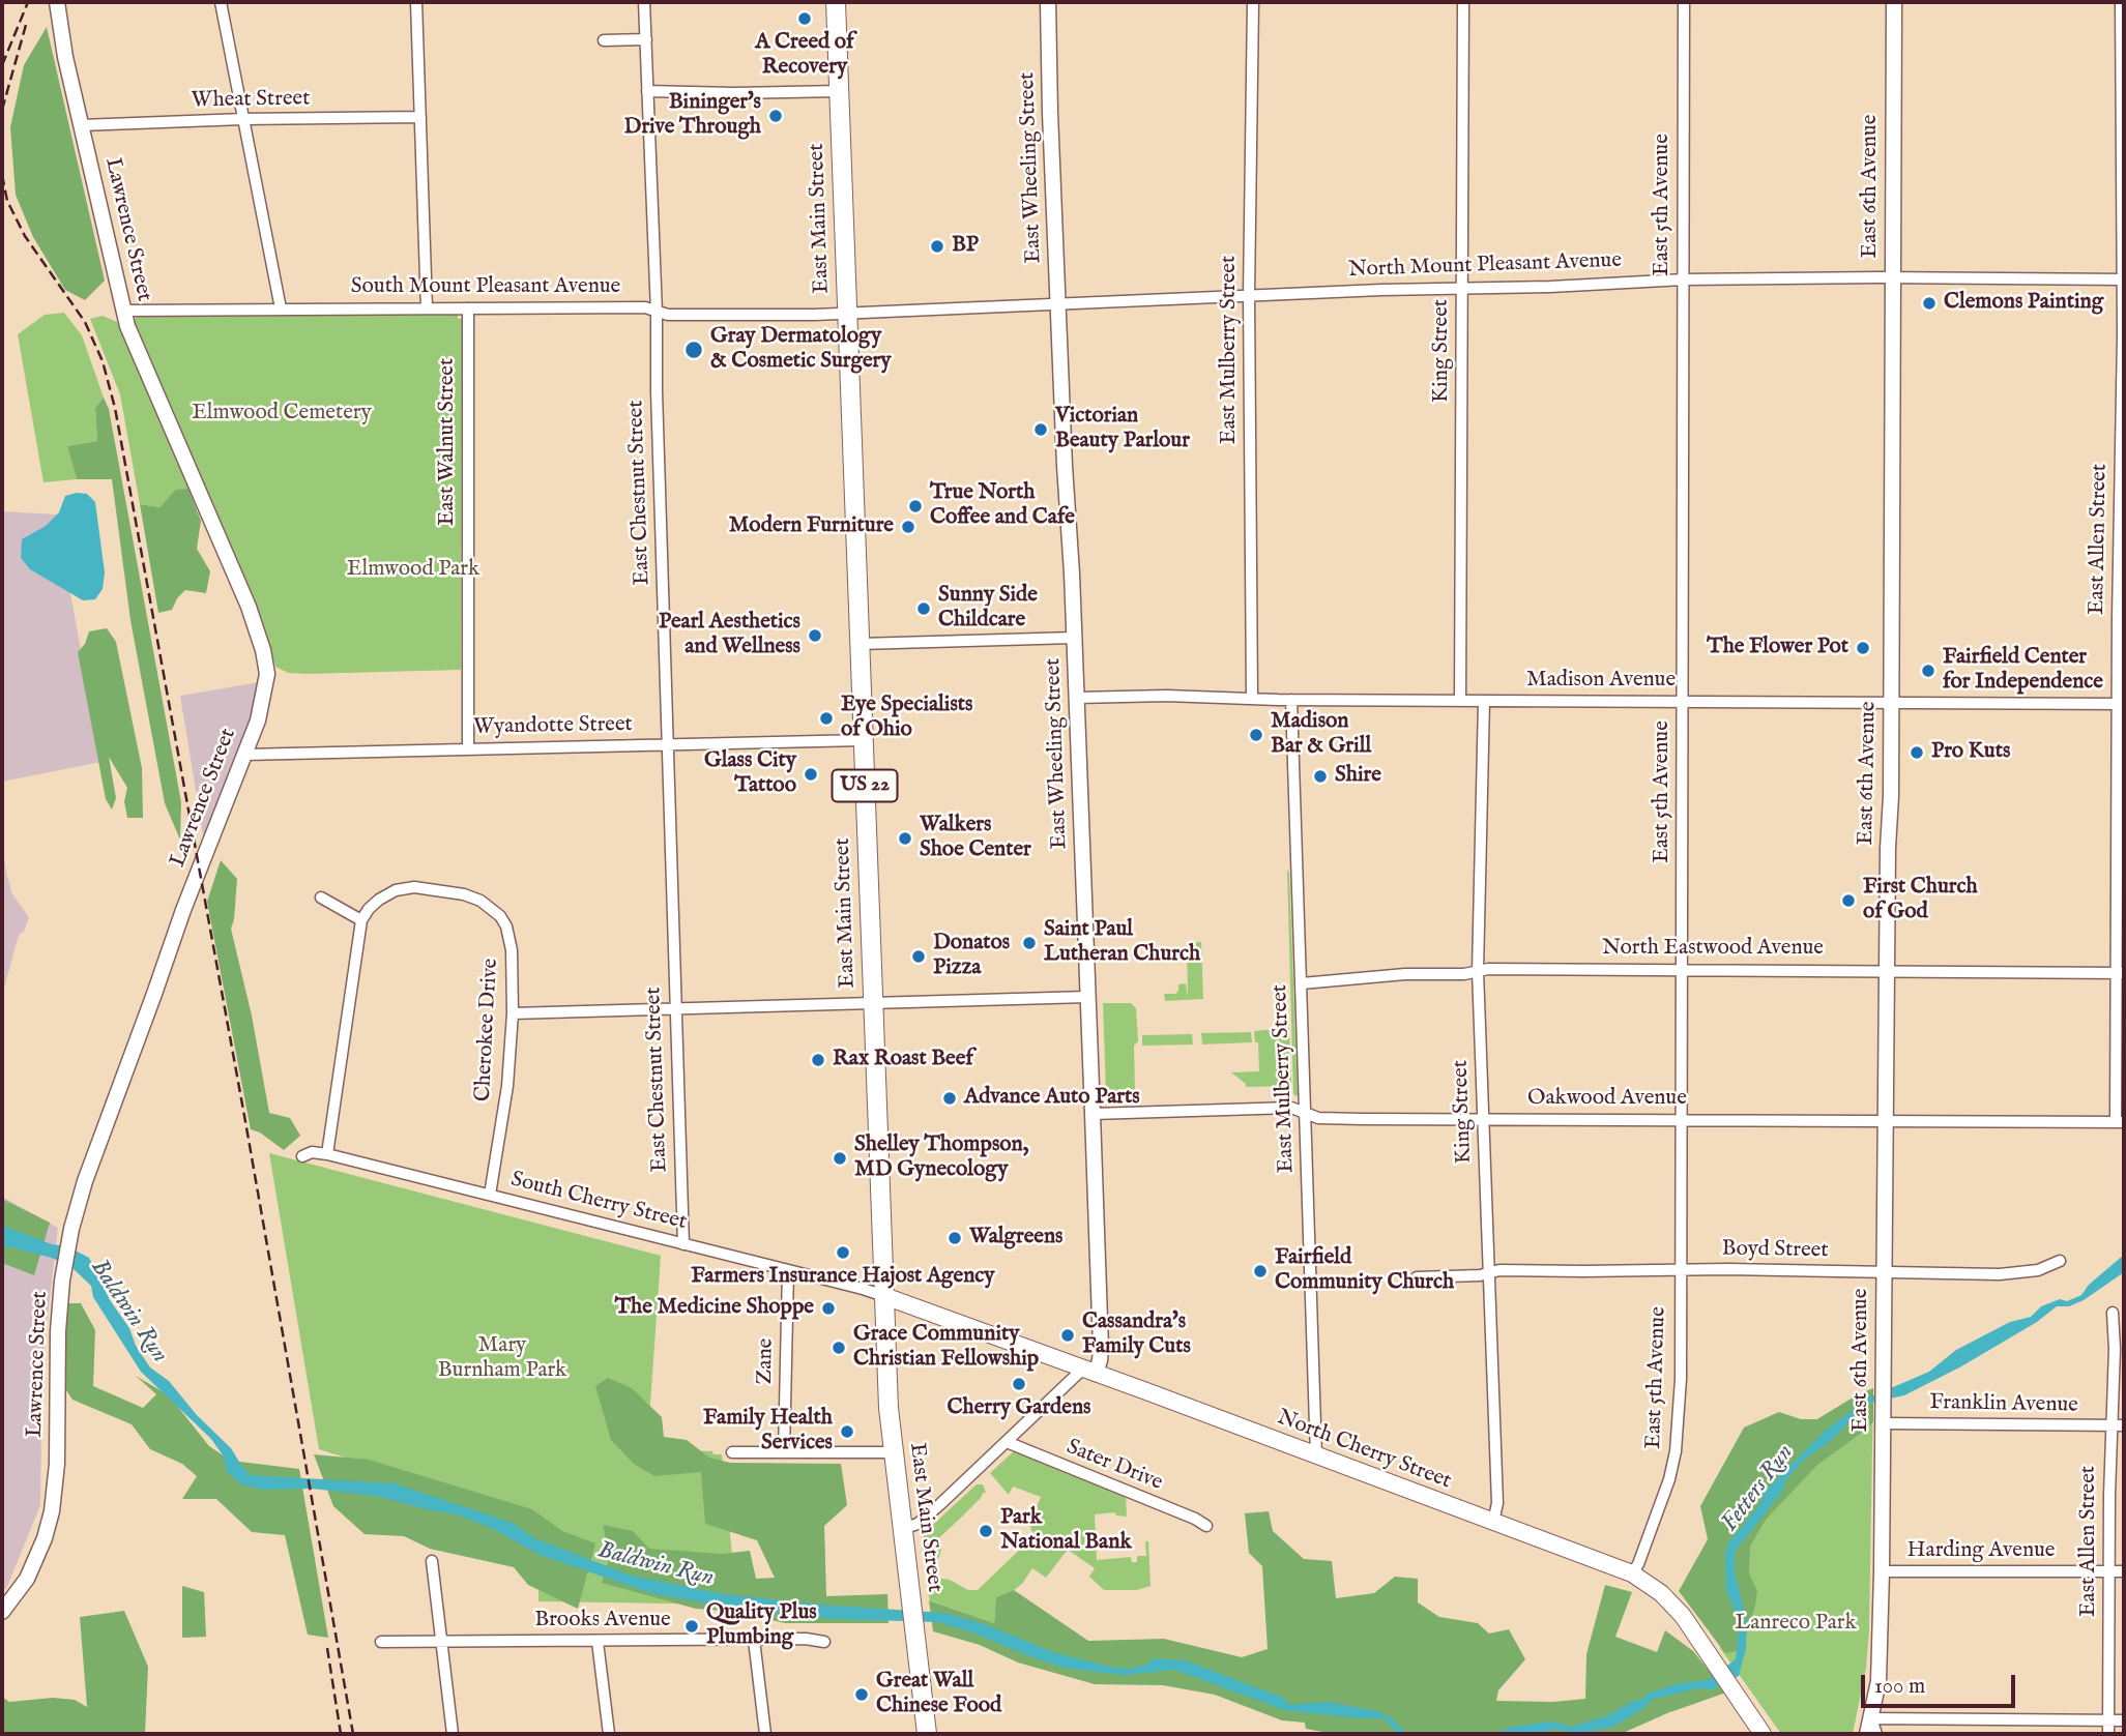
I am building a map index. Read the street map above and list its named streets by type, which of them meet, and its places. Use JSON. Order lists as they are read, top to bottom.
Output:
{
  "streets": {
    "main road": ["East Main Street", "US 22", "North Cherry Street"],
    "street": [
      "Wheat Street",
      "East Wheeling Street",
      "East 6th Avenue",
      "East 5th Avenue",
      "Lawrence Street",
      "North Mount Pleasant Avenue",
      "South Mount Pleasant Avenue",
      "East Mulberry Street",
      "King Street",
      "East Walnut Street",
      "East Chestnut Street",
      "East Allen Street",
      "Madison Avenue",
      "Wyandotte Street",
      "North Eastwood Avenue",
      "Cherokee Drive",
      "Oakwood Avenue",
      "South Cherry Street",
      "Boyd Street",
      "Zane",
      "Franklin Avenue",
      "Sater Drive",
      "Harding Avenue",
      "Brooks Avenue"
    ]
  },
  "crossings": [
    ["Wheat Street", "Lawrence Street"],
    ["East Wheeling Street", "North Mount Pleasant Avenue"],
    ["East Wheeling Street", "Madison Avenue"],
    ["East Wheeling Street", "Oakwood Avenue"],
    ["East Wheeling Street", "North Cherry Street"],
    ["East 6th Avenue", "North Mount Pleasant Avenue"],
    ["East 6th Avenue", "Madison Avenue"],
    ["East 6th Avenue", "North Eastwood Avenue"],
    ["East 6th Avenue", "Oakwood Avenue"],
    ["East 6th Avenue", "Boyd Street"],
    ["East 6th Avenue", "Franklin Avenue"],
    ["East 6th Avenue", "Harding Avenue"],
    ["East 5th Avenue", "North Mount Pleasant Avenue"],
    ["East 5th Avenue", "Madison Avenue"],
    ["East 5th Avenue", "North Eastwood Avenue"],
    ["East 5th Avenue", "Oakwood Avenue"],
    ["East 5th Avenue", "Boyd Street"],
    ["East 5th Avenue", "North Cherry Street"],
    ["East Main Street", "North Mount Pleasant Avenue"],
    ["East Main Street", "South Mount Pleasant Avenue"],
    ["East Main Street", "Wyandotte Street"],
    ["East Main Street", "South Cherry Street"],
    ["East Main Street", "North Cherry Street"],
    ["Lawrence Street", "South Mount Pleasant Avenue"],
    ["Lawrence Street", "Wyandotte Street"],
    ["North Mount Pleasant Avenue", "South Mount Pleasant Avenue"],
    ["North Mount Pleasant Avenue", "East Mulberry Street"],
    ["North Mount Pleasant Avenue", "King Street"],
    ["North Mount Pleasant Avenue", "East Allen Street"],
    ["South Mount Pleasant Avenue", "East Walnut Street"],
    ["South Mount Pleasant Avenue", "East Chestnut Street"],
    ["East Mulberry Street", "Madison Avenue"],
    ["East Mulberry Street", "North Eastwood Avenue"],
    ["East Mulberry Street", "Oakwood Avenue"],
    ["East Mulberry Street", "North Cherry Street"],
    ["King Street", "Madison Avenue"],
    ["King Street", "North Eastwood Avenue"],
    ["King Street", "Oakwood Avenue"],
    ["King Street", "Boyd Street"],
    ["King Street", "North Cherry Street"],
    ["East Walnut Street", "Wyandotte Street"],
    ["East Chestnut Street", "Wyandotte Street"],
    ["East Chestnut Street", "South Cherry Street"],
    ["East Allen Street", "Madison Avenue"],
    ["East Allen Street", "North Eastwood Avenue"],
    ["East Allen Street", "Oakwood Avenue"],
    ["East Allen Street", "Franklin Avenue"],
    ["East Allen Street", "Harding Avenue"],
    ["Cherokee Drive", "South Cherry Street"],
    ["South Cherry Street", "Zane"],
    ["South Cherry Street", "North Cherry Street"]
  ],
  "water": ["Baldwin Run", "Fetters Run"],
  "parks": [
    "Elmwood Cemetery",
    "Elmwood Park",
    "Mary Burnham Park",
    "Lanreco Park"
  ],
  "places": [
    "A Creed of Recovery",
    "Bininger's Drive Through",
    "BP",
    "Clemons Painting",
    "Gray Dermatology & Cosmetic Surgery",
    "Victorian Beauty Parlour",
    "True North Coffee and Cafe",
    "Modern Furniture",
    "Sunny Side Childcare",
    "Pearl Aesthetics and Wellness",
    "The Flower Pot",
    "Fairfield Center for Independence",
    "Eye Specialists of Ohio",
    "Madison Bar & Grill",
    "Pro Kuts",
    "Glass City Tattoo",
    "Shire",
    "Walkers Shoe Center",
    "First Church of God",
    "Saint Paul Lutheran Church",
    "Donatos Pizza",
    "Rax Roast Beef",
    "Advance Auto Parts",
    "Shelley Thompson, MD Gynecology",
    "Walgreens",
    "Farmers Insurance Hajost Agency",
    "Fairfield Community Church",
    "The Medicine Shoppe",
    "Cassandra's Family Cuts",
    "Grace Community Christian Fellowship",
    "Cherry Gardens",
    "Family Health Services",
    "Park National Bank",
    "Quality Plus Plumbing",
    "Great Wall Chinese Food"
  ],
  "scale_bar": "100 m"
}
